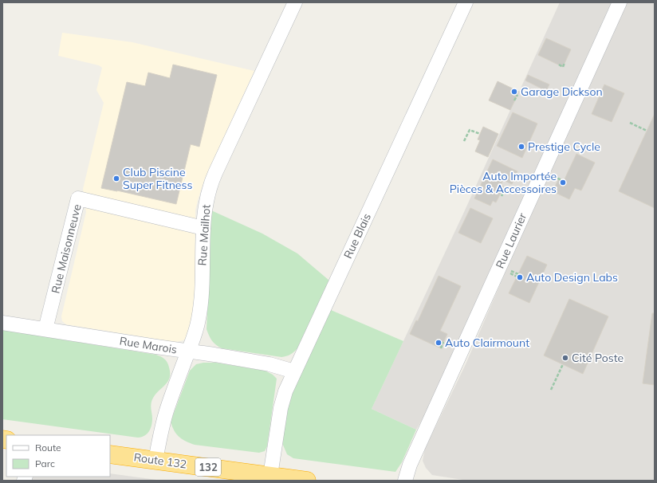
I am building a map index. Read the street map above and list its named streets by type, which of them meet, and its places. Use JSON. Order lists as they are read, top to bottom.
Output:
{
  "streets": {
    "highway": ["Route 132", "132"],
    "street": [
      "Rue Mailhot",
      "Rue Blais",
      "Rue Laurier",
      "Rue Maisonneuve",
      "Rue Marois"
    ]
  },
  "crossings": [
    ["Rue Mailhot", "Rue Maisonneuve"],
    ["Rue Mailhot", "Rue Marois"],
    ["Rue Mailhot", "Route 132"],
    ["Rue Blais", "Rue Marois"],
    ["Rue Blais", "Route 132"],
    ["Rue Maisonneuve", "Rue Marois"]
  ],
  "places": [
    "Garage Dickson",
    "Prestige Cycle",
    "Club Piscine Super Fitness",
    "Auto Importée Pièces & Accessoires",
    "Auto Design Labs",
    "Auto Clairmount",
    "Cité Poste"
  ],
  "legend": ["Route", "Parc"]
}
